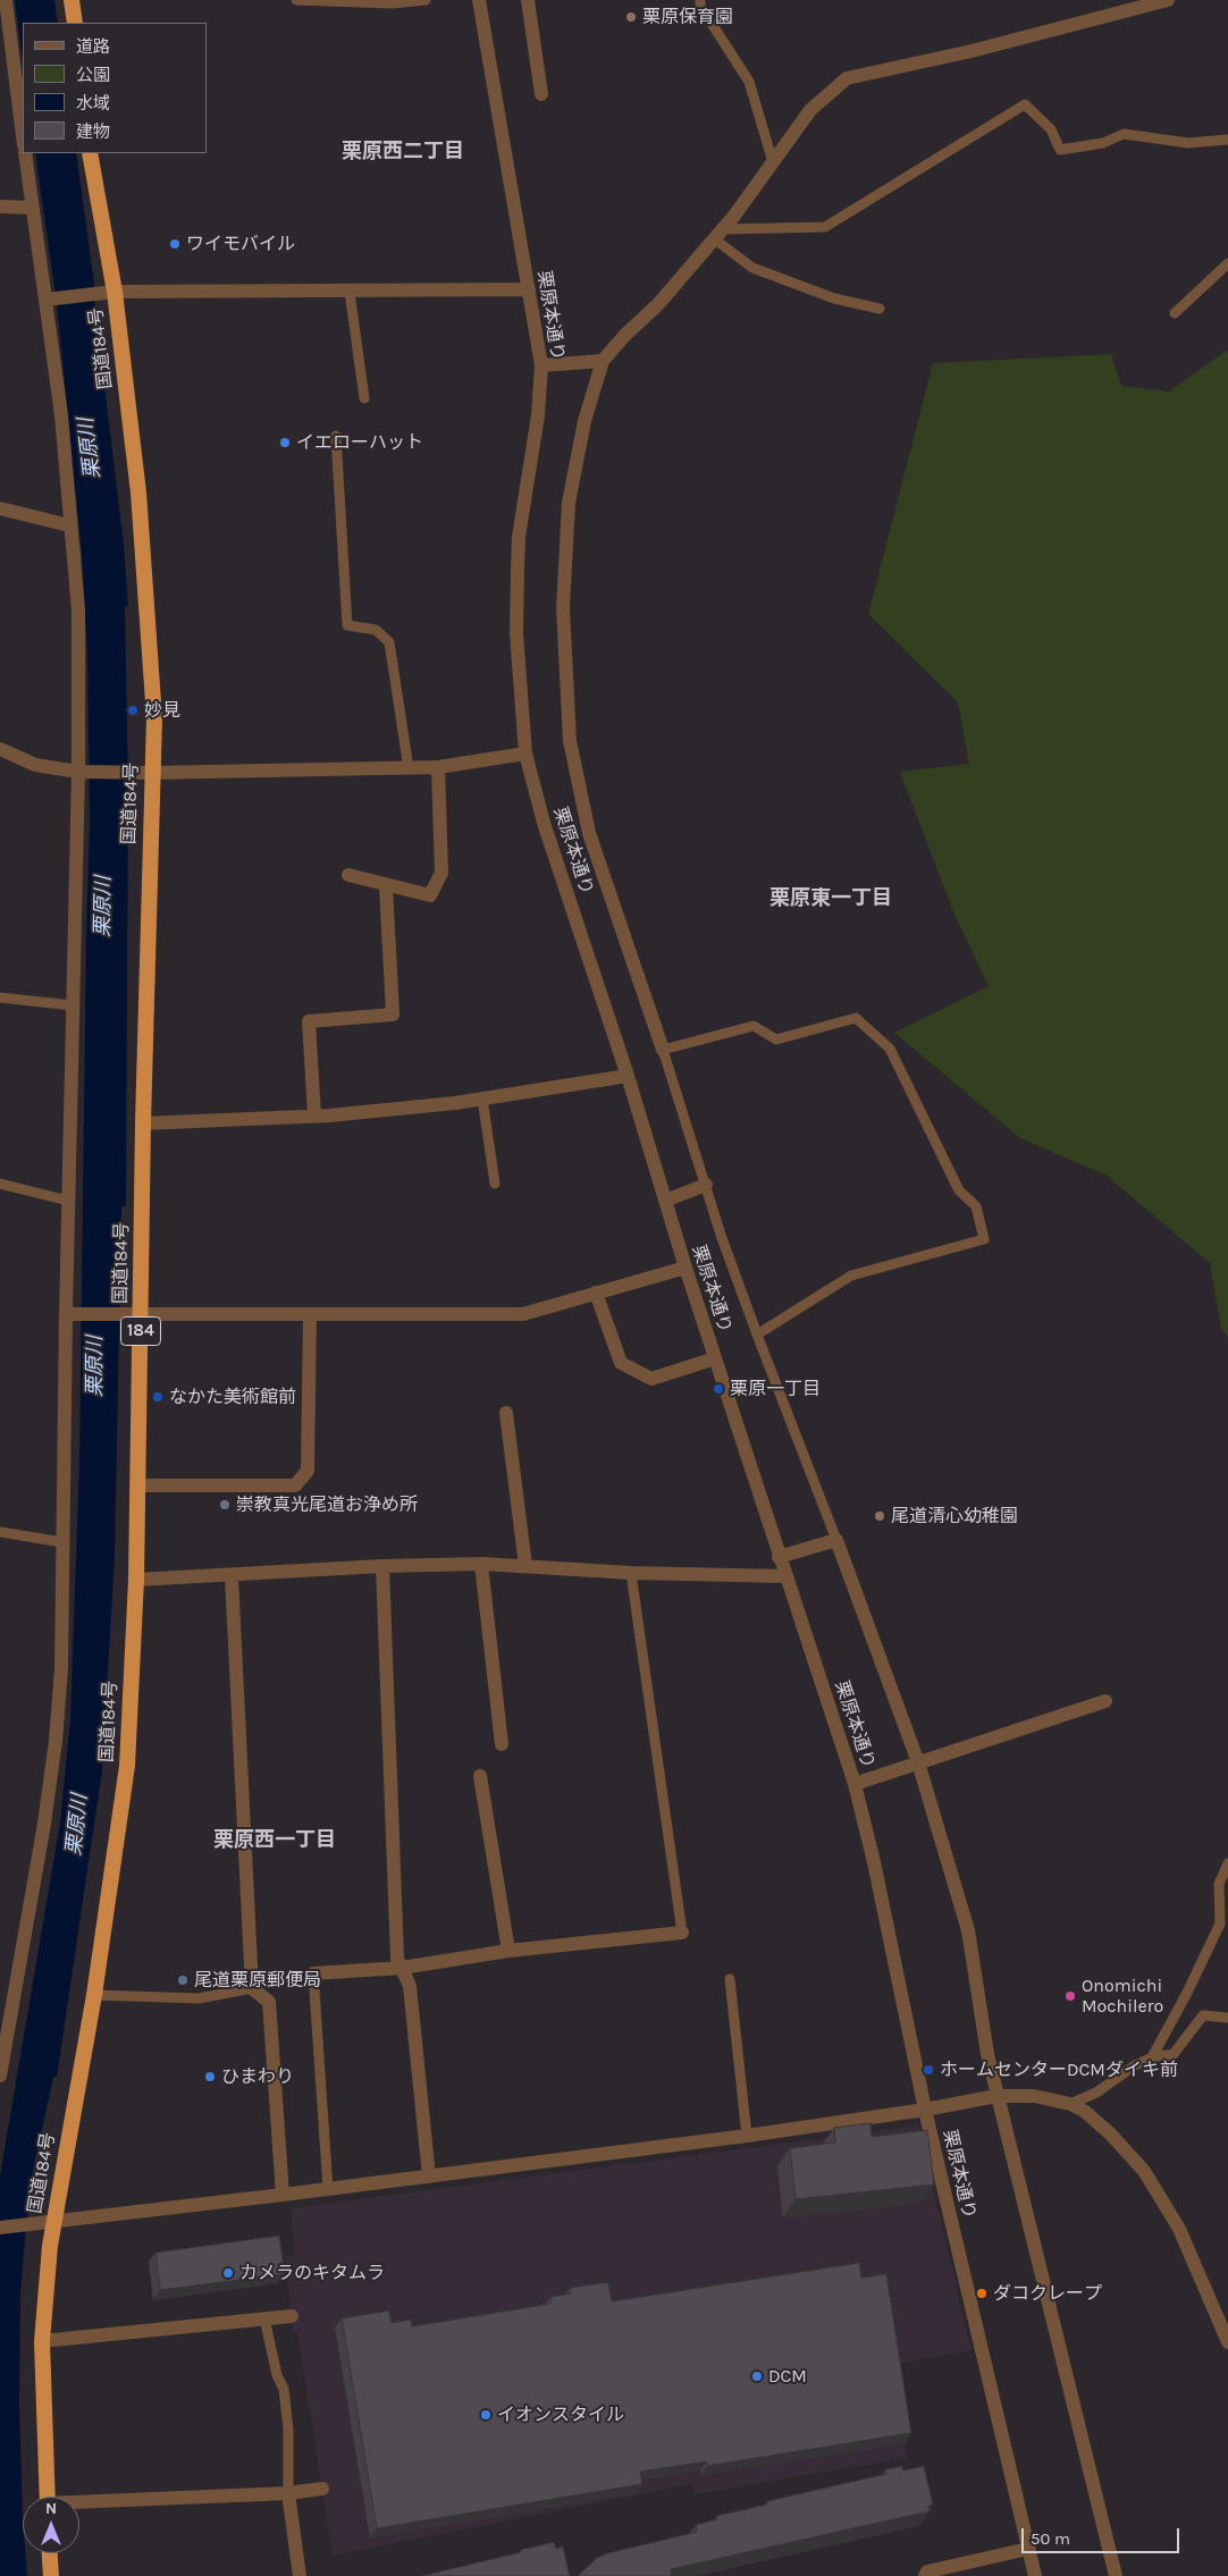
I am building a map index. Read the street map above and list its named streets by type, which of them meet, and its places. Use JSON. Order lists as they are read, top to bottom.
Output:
{
  "streets": {
    "highway": ["国道184号", "184"],
    "street": ["栗原本通り"]
  },
  "districts": ["栗原西二丁目", "栗原東一丁目", "栗原西一丁目"],
  "water": ["栗原川"],
  "places": [
    "栗原保育園",
    "ワイモバイル",
    "イエローハット",
    "妙見",
    "栗原一丁目",
    "なかた美術館前",
    "崇教真光尾道お浄め所",
    "尾道清心幼稚園",
    "尾道栗原郵便局",
    "Onomichi Mochilero",
    "ホームセンターDCMダイキ前",
    "ひまわり",
    "カメラのキタムラ",
    "ダコクレープ",
    "DCM",
    "イオンスタイル"
  ],
  "legend": [
    "道路",
    "公園",
    "水域",
    "建物"
  ],
  "scale_bar": "50 m",
  "north": "top"
}
